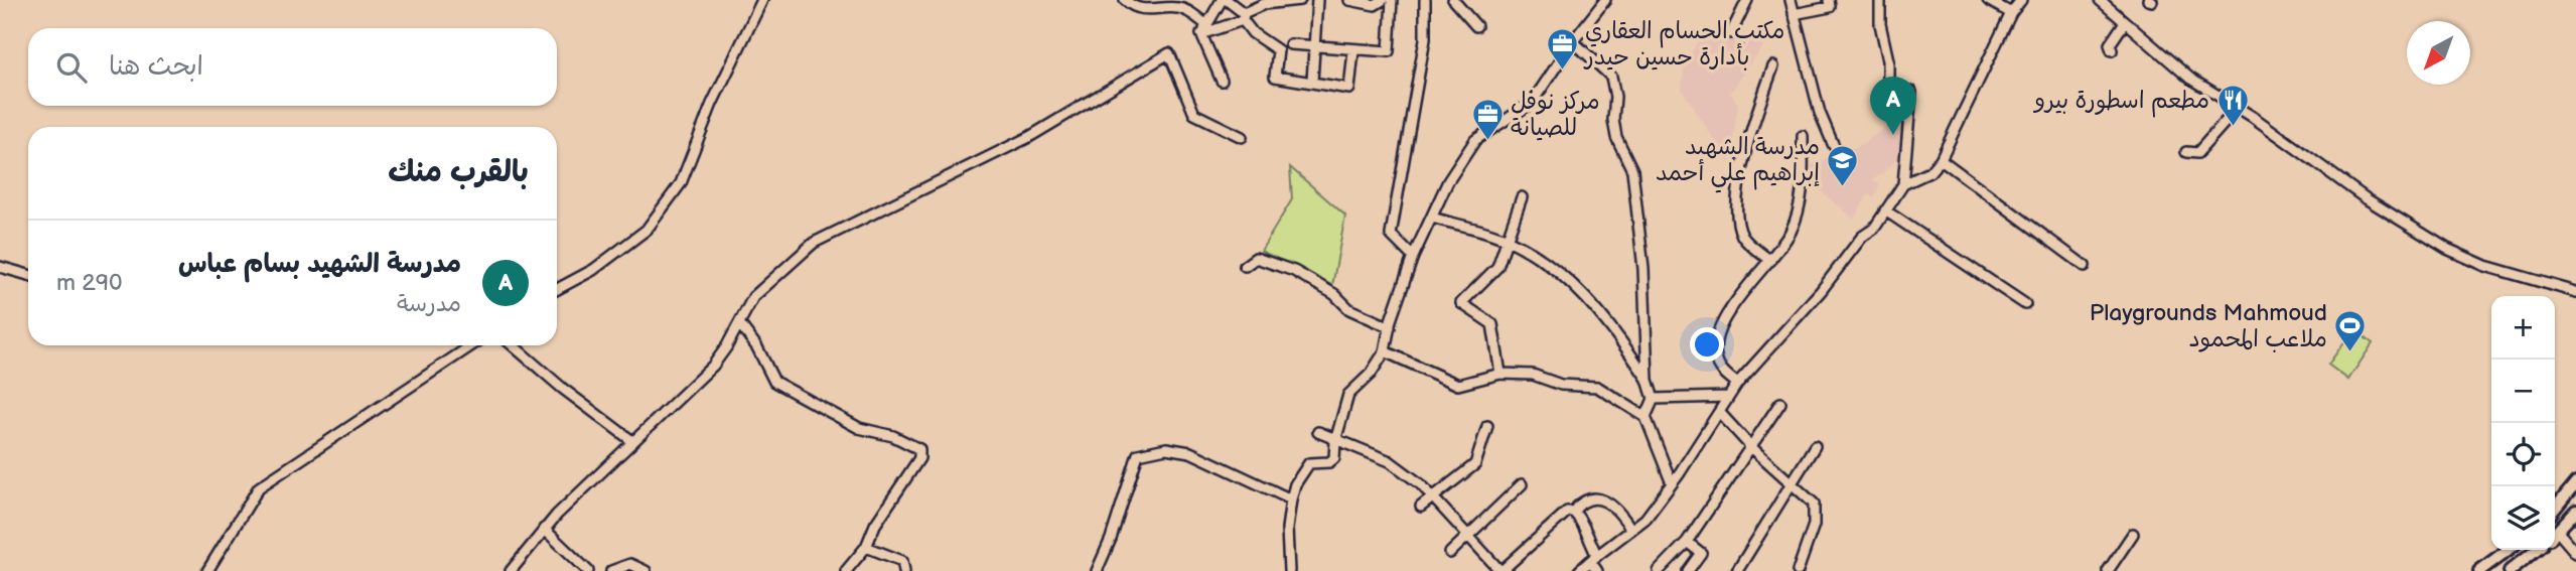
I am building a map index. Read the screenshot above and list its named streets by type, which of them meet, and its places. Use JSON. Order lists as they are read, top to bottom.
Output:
{
  "places": {
    "office": ["مكتب الحسام العقاري بأدارة حسين حيدر", "مركز نوفل للصيانة"],
    "restaurant": ["مطعم اسطورة بيرو"],
    "school or university": ["مدرسة الشهيد إبراهيم علي أحمد"],
    "sports": ["Playgrounds Mahmoud ملاعب المحمود"]
  },
  "north": "bottom left",
  "page": {
    "search": "ابحث هنا",
    "pins": "A",
    "heading": "بالقرب منك",
    "list": [
      {
        "mark": "A",
        "name": "مدرسة الشهيد بسام عباس",
        "note": "مدرسة",
        "value": "290 m"
      }
    ],
    "map_buttons": ["+", "−"]
  }
}
